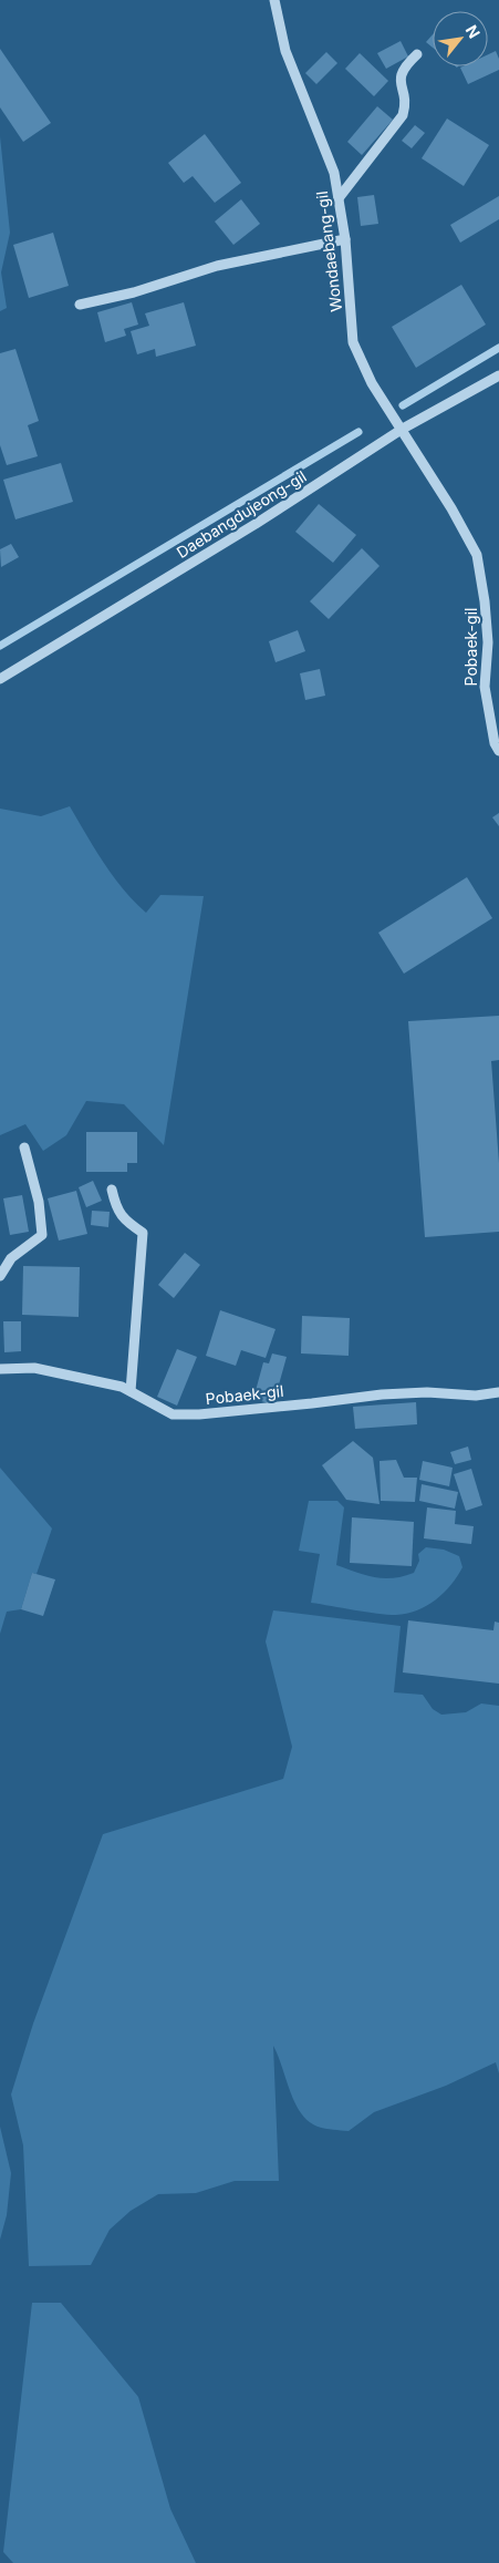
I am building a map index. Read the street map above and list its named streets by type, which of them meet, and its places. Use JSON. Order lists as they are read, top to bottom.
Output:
{
  "streets": {
    "street": ["Wondaebang-gil", "Daebangdujeong-gil", "Pobaek-gil"]
  },
  "crossings": [
    ["Wondaebang-gil", "Daebangdujeong-gil"],
    ["Wondaebang-gil", "Pobaek-gil"],
    ["Daebangdujeong-gil", "Pobaek-gil"]
  ],
  "north": "top right"
}
